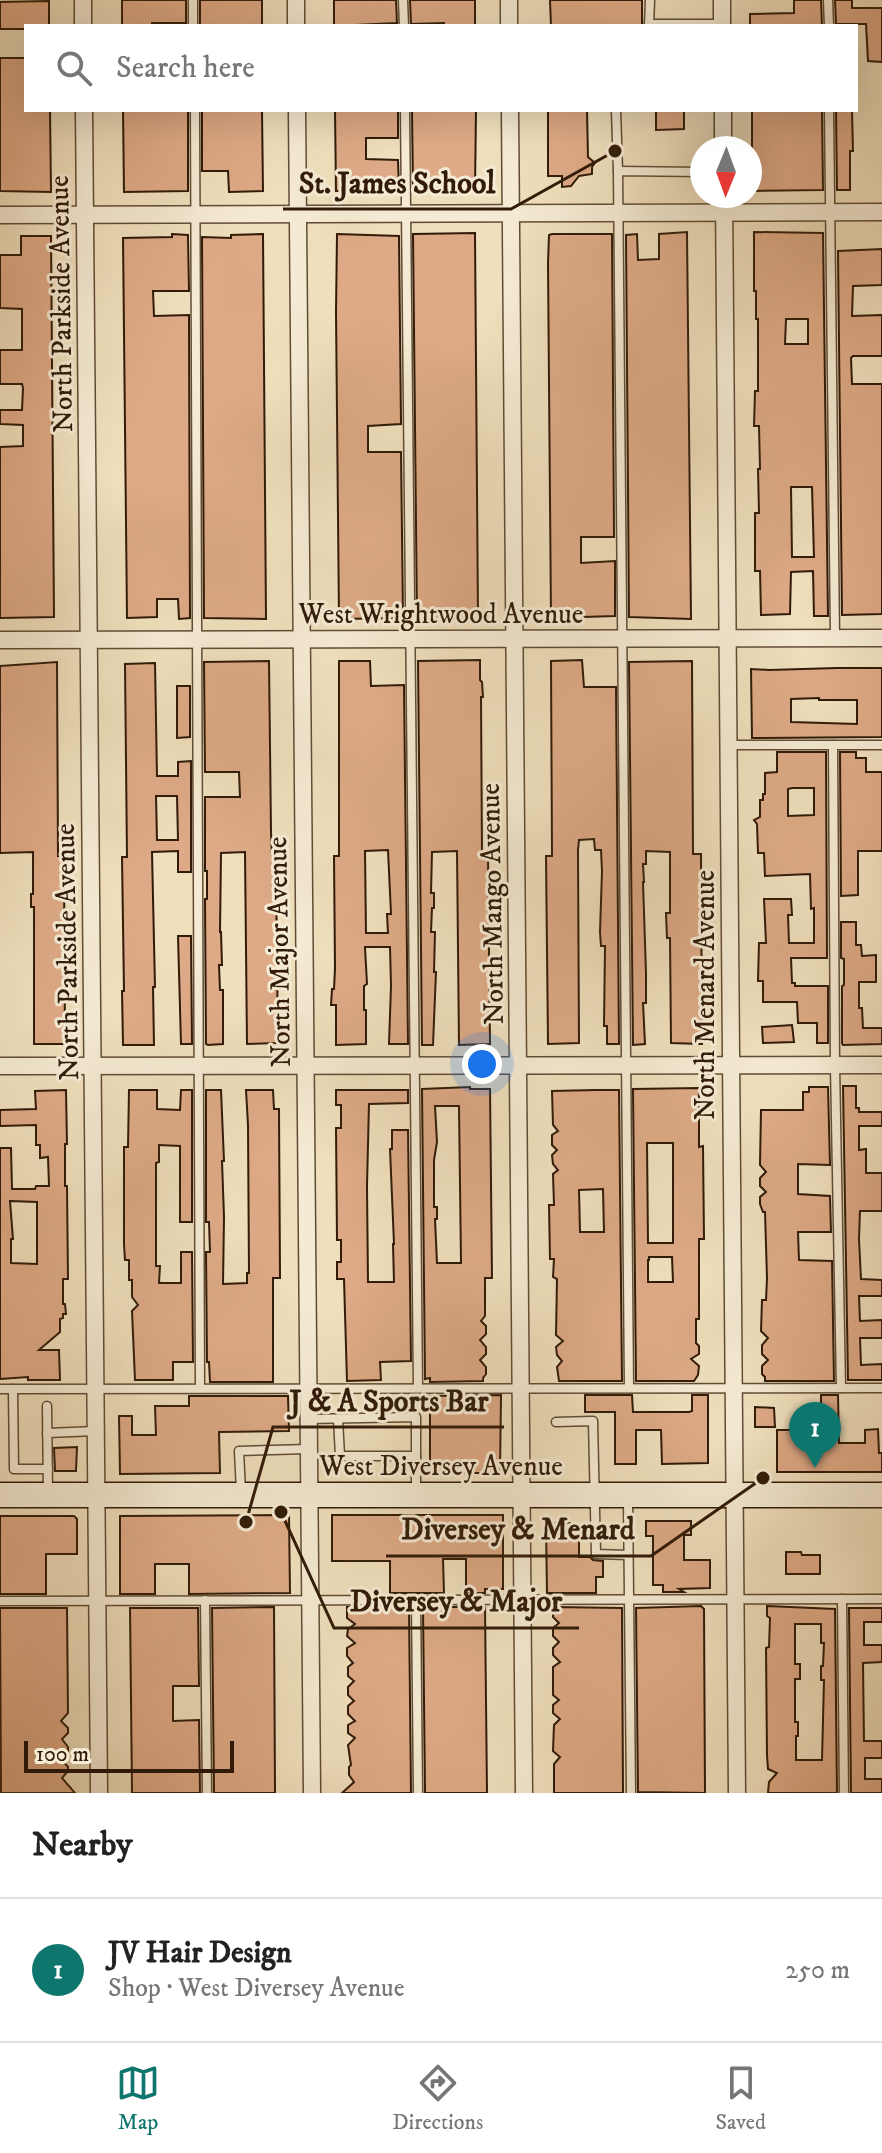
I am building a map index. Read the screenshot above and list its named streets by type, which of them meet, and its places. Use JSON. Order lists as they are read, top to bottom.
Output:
{
  "streets": {
    "main road": ["West Diversey Avenue"],
    "street": [
      "North Parkside Avenue",
      "West Wrightwood Avenue",
      "North Mango Avenue",
      "North Major Avenue",
      "North Menard Avenue"
    ]
  },
  "crossings": [
    ["North Parkside Avenue", "West Wrightwood Avenue"],
    ["North Parkside Avenue", "West Diversey Avenue"],
    ["West Wrightwood Avenue", "North Mango Avenue"],
    ["West Wrightwood Avenue", "North Major Avenue"],
    ["West Wrightwood Avenue", "North Menard Avenue"],
    ["North Mango Avenue", "West Diversey Avenue"],
    ["North Major Avenue", "West Diversey Avenue"],
    ["North Menard Avenue", "West Diversey Avenue"]
  ],
  "places": [
    "St. James School",
    "Diversey & Menard",
    "Diversey & Major",
    "J & A Sports Bar"
  ],
  "scale_bar": "100 m",
  "north": "bottom",
  "page": {
    "search": "Search here",
    "pins": "1",
    "scale": "100 m",
    "heading": "Nearby",
    "list": [
      {
        "mark": "1",
        "name": "JV Hair Design",
        "note": "Shop · West Diversey Avenue",
        "value": "250 m"
      }
    ],
    "nav": ["Map", "Directions", "Saved"]
  }
}
